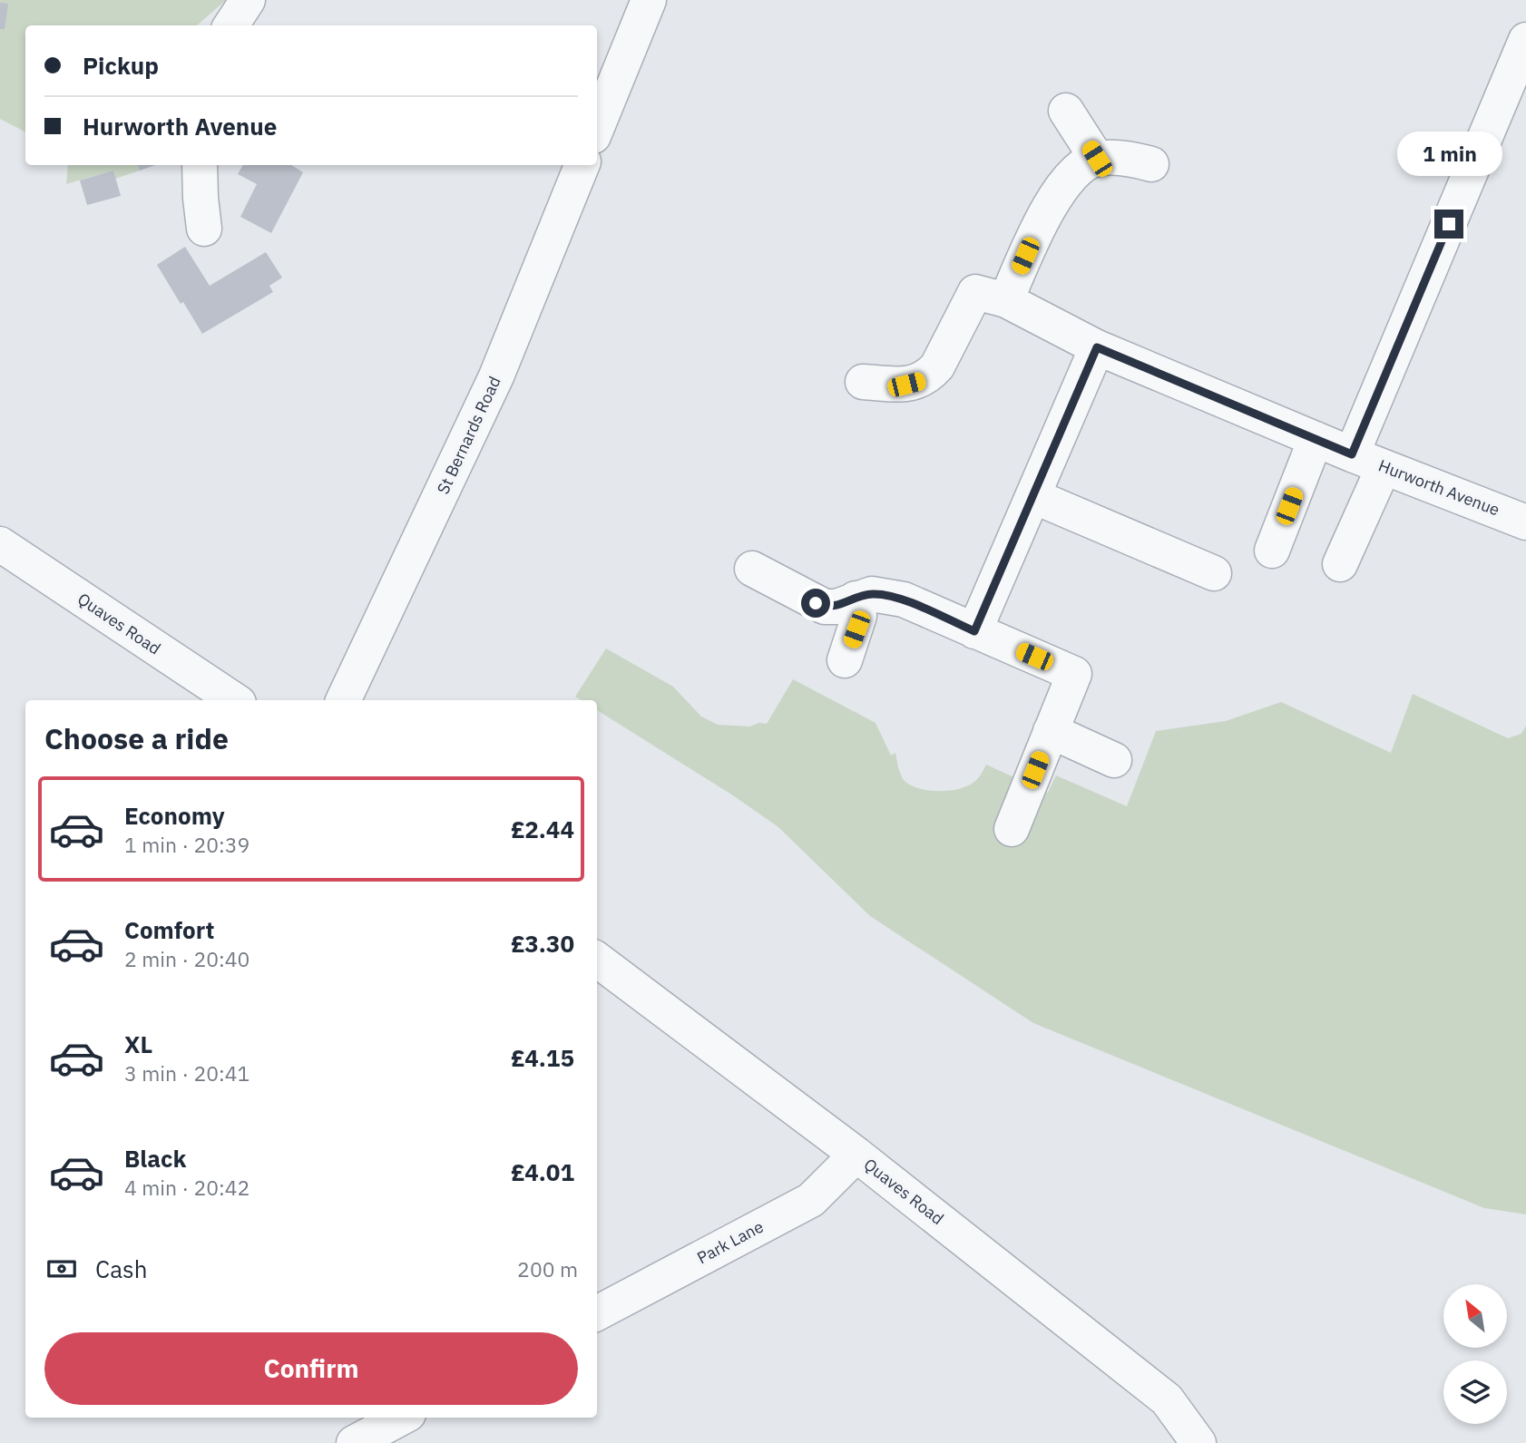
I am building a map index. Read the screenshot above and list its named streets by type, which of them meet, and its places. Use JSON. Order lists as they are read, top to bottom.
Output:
{
  "streets": {
    "street": [
      "St Bernards Road",
      "Hurworth Avenue",
      "Quaves Road",
      "Park Lane"
    ]
  },
  "crossings": [
    ["Quaves Road", "Park Lane"]
  ],
  "north": "top left",
  "page": {
    "banner": ["Pickup", "Hurworth Avenue"],
    "bubble": "1 min",
    "heading": "Choose a ride",
    "list": [
      {
        "name": "Economy",
        "note": "1 min · 20:39",
        "value": "£2.44"
      },
      {
        "name": "Comfort",
        "note": "2 min · 20:40",
        "value": "£3.30"
      },
      {
        "name": "XL",
        "note": "3 min · 20:41",
        "value": "£4.15"
      },
      {
        "name": "Black",
        "note": "4 min · 20:42",
        "value": "£4.01"
      }
    ],
    "pay": ["Cash", "200 m"],
    "buttons": "Confirm"
  }
}
